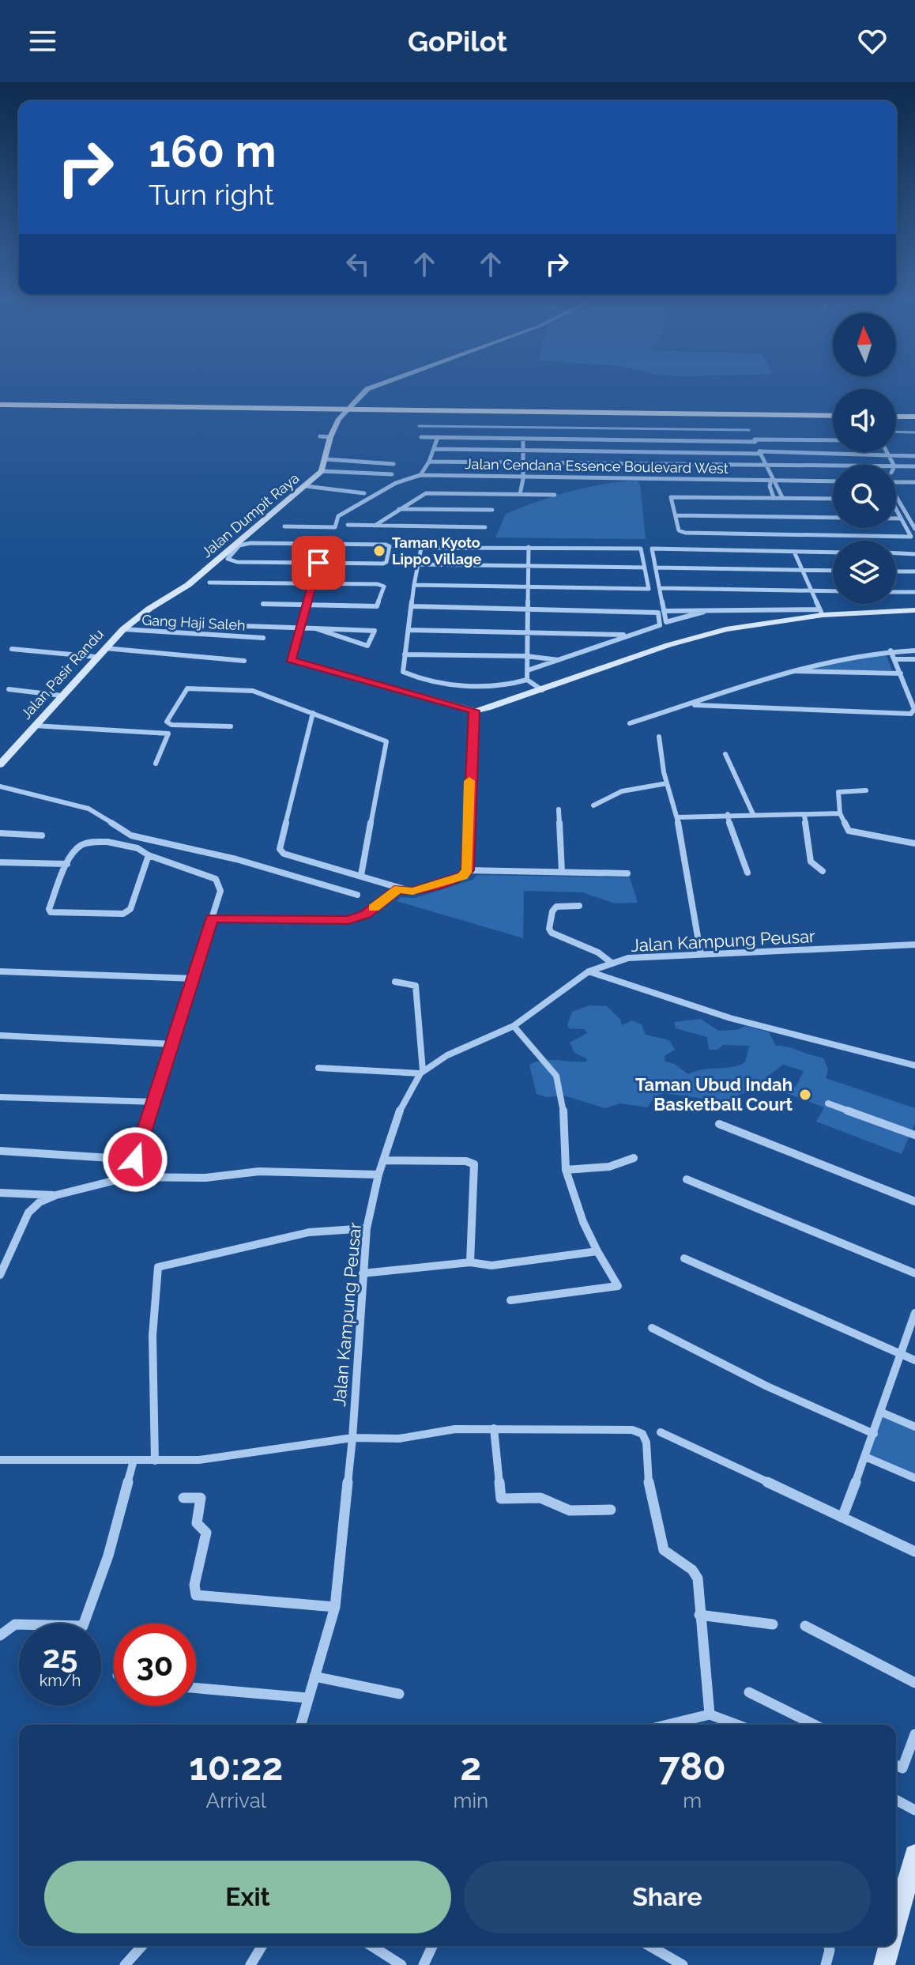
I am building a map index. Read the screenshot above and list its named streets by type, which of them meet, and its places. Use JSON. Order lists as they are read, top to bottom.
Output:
{
  "streets": {
    "main road": ["Jalan Dumpit Raya", "Jalan Pasir Randu"],
    "street": ["Jalan Cendana Essence Boulevard West", "Gang Haji Saleh", "Jalan Kampung Peusar"]
  },
  "crossings": [
    ["Jalan Dumpit Raya", "Jalan Pasir Randu"],
    ["Gang Haji Saleh", "Jalan Pasir Randu"]
  ],
  "places": ["Taman Kyoto Lippo Village", "Taman Ubud Indah Basketball Court"],
  "north": "top",
  "page": {
    "header": "GoPilot",
    "turn": ["160 m", "Turn right"],
    "speed": "25 km/h",
    "limit": "30",
    "eta": [
      "10:22",
      "Arrival",
      "2",
      "min",
      "780",
      "m"
    ],
    "buttons": ["Exit", "Share"]
  }
}
